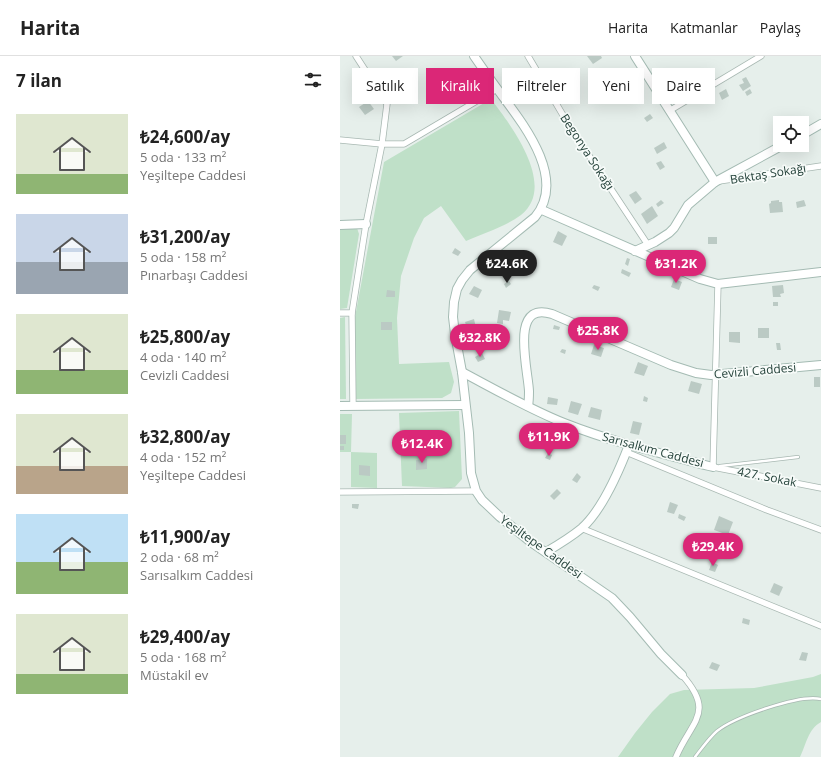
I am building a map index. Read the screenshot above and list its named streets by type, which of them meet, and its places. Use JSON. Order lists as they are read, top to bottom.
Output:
{
  "streets": {
    "street": [
      "Begonya Sokağı",
      "Bektaş Sokağı",
      "Cevizli Caddesi",
      "Sarısalkım Caddesi",
      "427. Sokak",
      "Yeşiltepe Caddesi"
    ]
  },
  "crossings": [
    ["Cevizli Caddesi", "Sarısalkım Caddesi"],
    ["Sarısalkım Caddesi", "427. Sokak"],
    ["Sarısalkım Caddesi", "Yeşiltepe Caddesi"]
  ],
  "page": {
    "header": "Harita",
    "nav": ["Harita", "Katmanlar", "Paylaş"],
    "heading": "7 ilan",
    "chip": [
      "Satılık",
      "Kiralık",
      "Filtreler",
      "Yeni",
      "Daire"
    ],
    "list": [
      {
        "name": "₺24,600/ay",
        "note": "5 oda · 133 m² · Yeşiltepe Caddesi"
      },
      {
        "name": "₺31,200/ay",
        "note": "5 oda · 158 m² · Pınarbaşı Caddesi"
      },
      {
        "name": "₺25,800/ay",
        "note": "4 oda · 140 m² · Cevizli Caddesi"
      },
      {
        "name": "₺32,800/ay",
        "note": "4 oda · 152 m² · Yeşiltepe Caddesi"
      },
      {
        "name": "₺11,900/ay",
        "note": "2 oda · 68 m² · Sarısalkım Caddesi"
      },
      {
        "name": "₺29,400/ay",
        "note": "5 oda · 168 m² · Müstakil ev"
      }
    ],
    "price": [
      "₺24.6K",
      "₺31.2K",
      "₺25.8K",
      "₺32.8K",
      "₺11.9K",
      "₺12.4K",
      "₺29.4K"
    ]
  }
}
